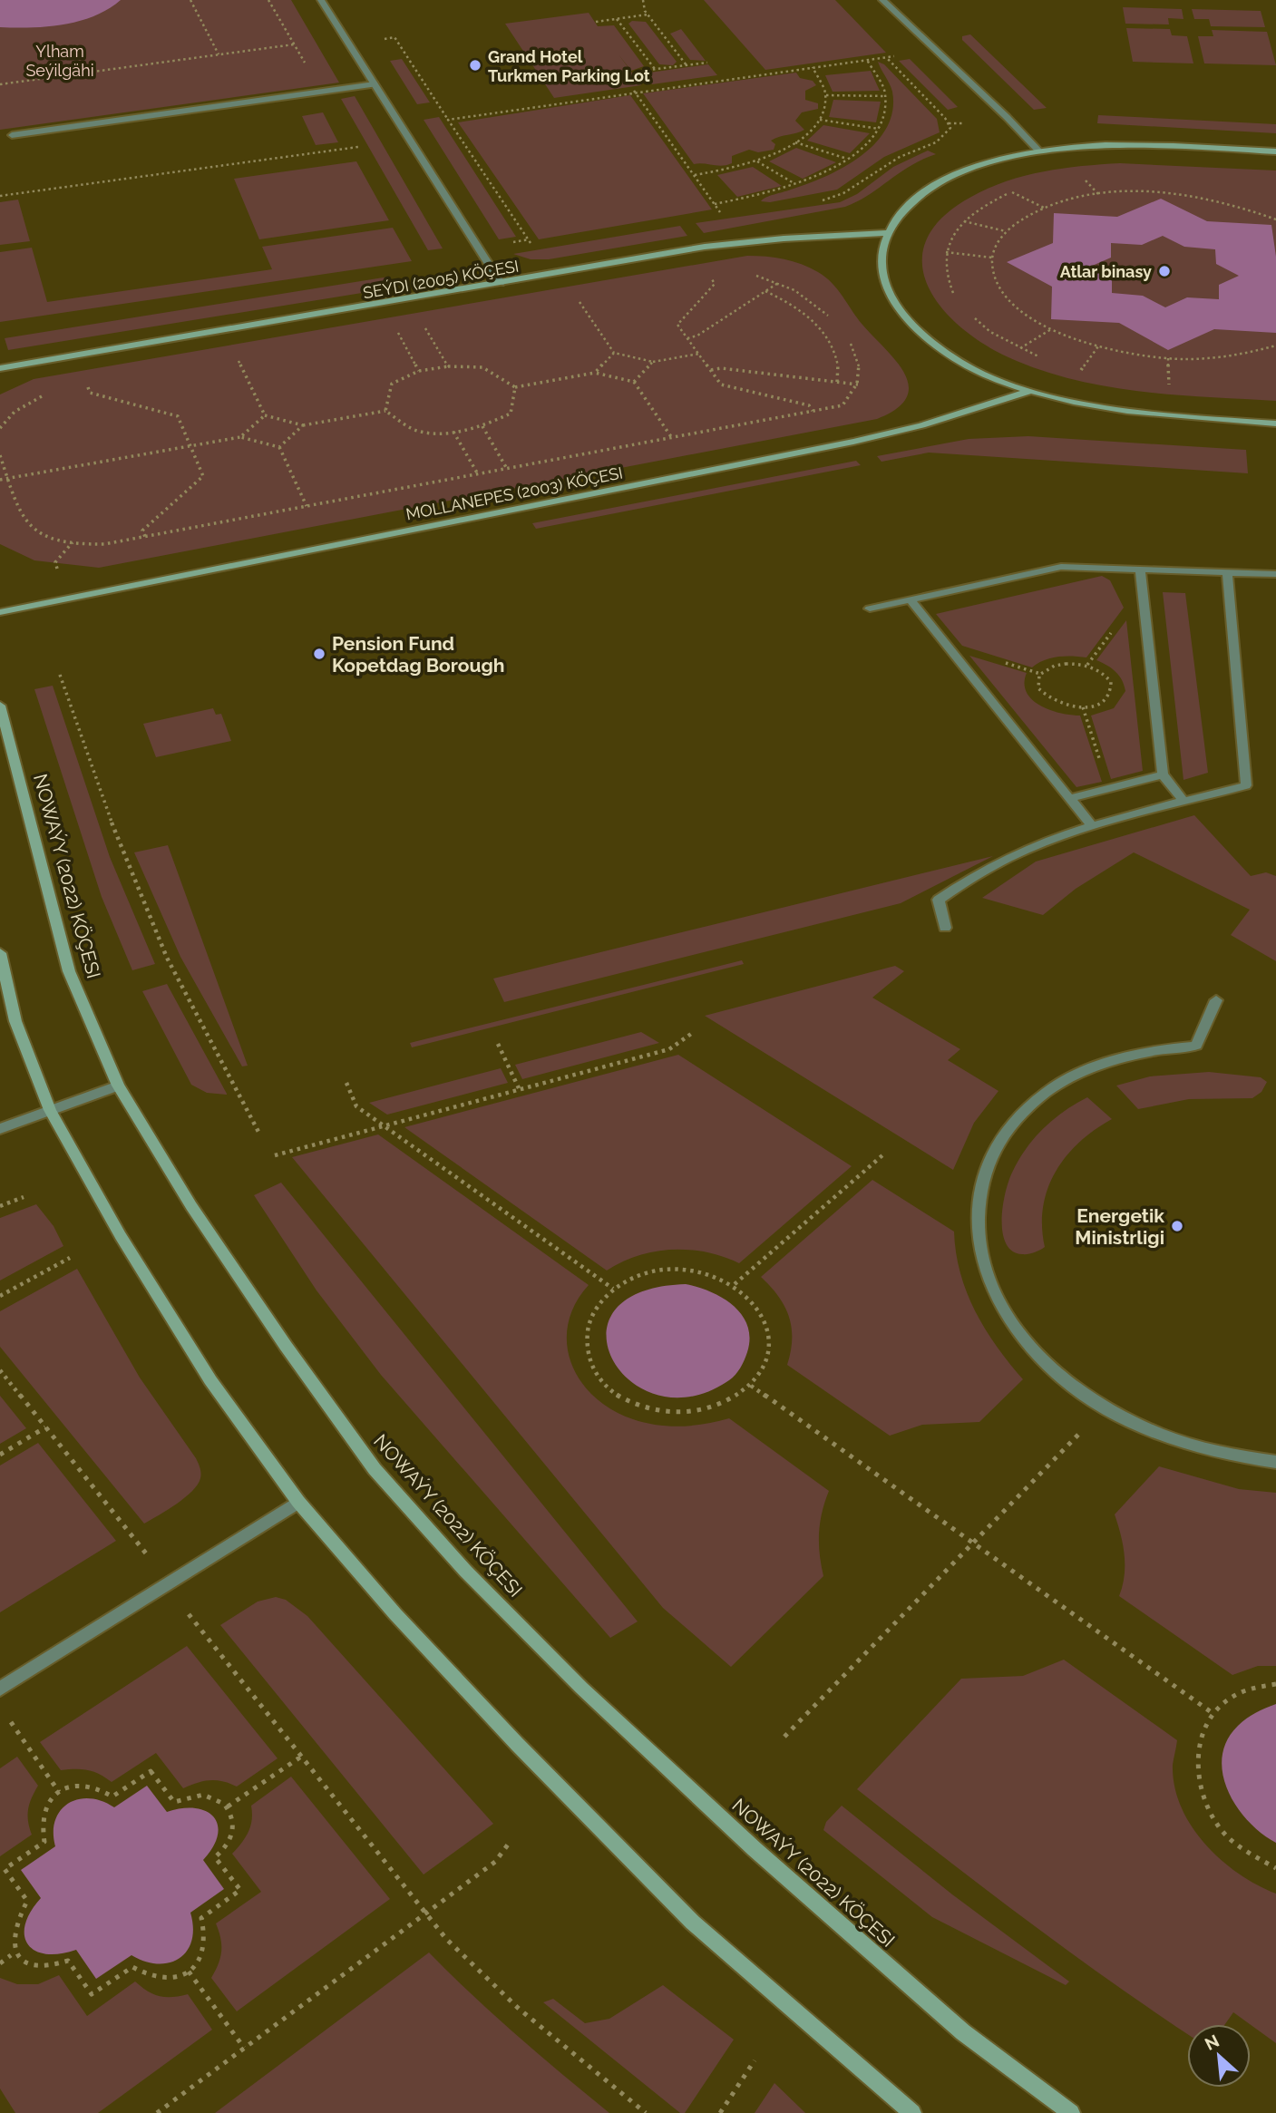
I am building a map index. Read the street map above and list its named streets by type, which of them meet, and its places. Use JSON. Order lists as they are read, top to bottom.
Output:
{
  "streets": {
    "street": ["SEÝDI (2005) KÖÇESI", "MOLLANEPES (2003) KÖÇESI", "NOWAÝY (2022) KÖÇESI"]
  },
  "parks": ["Ylham Seýilgähi"],
  "places": [
    "Grand Hotel Turkmen Parking Lot",
    "Atlar binasy",
    "Pension Fund Kopetdag Borough",
    "Energetik Ministrligi"
  ],
  "north": "top left"
}
